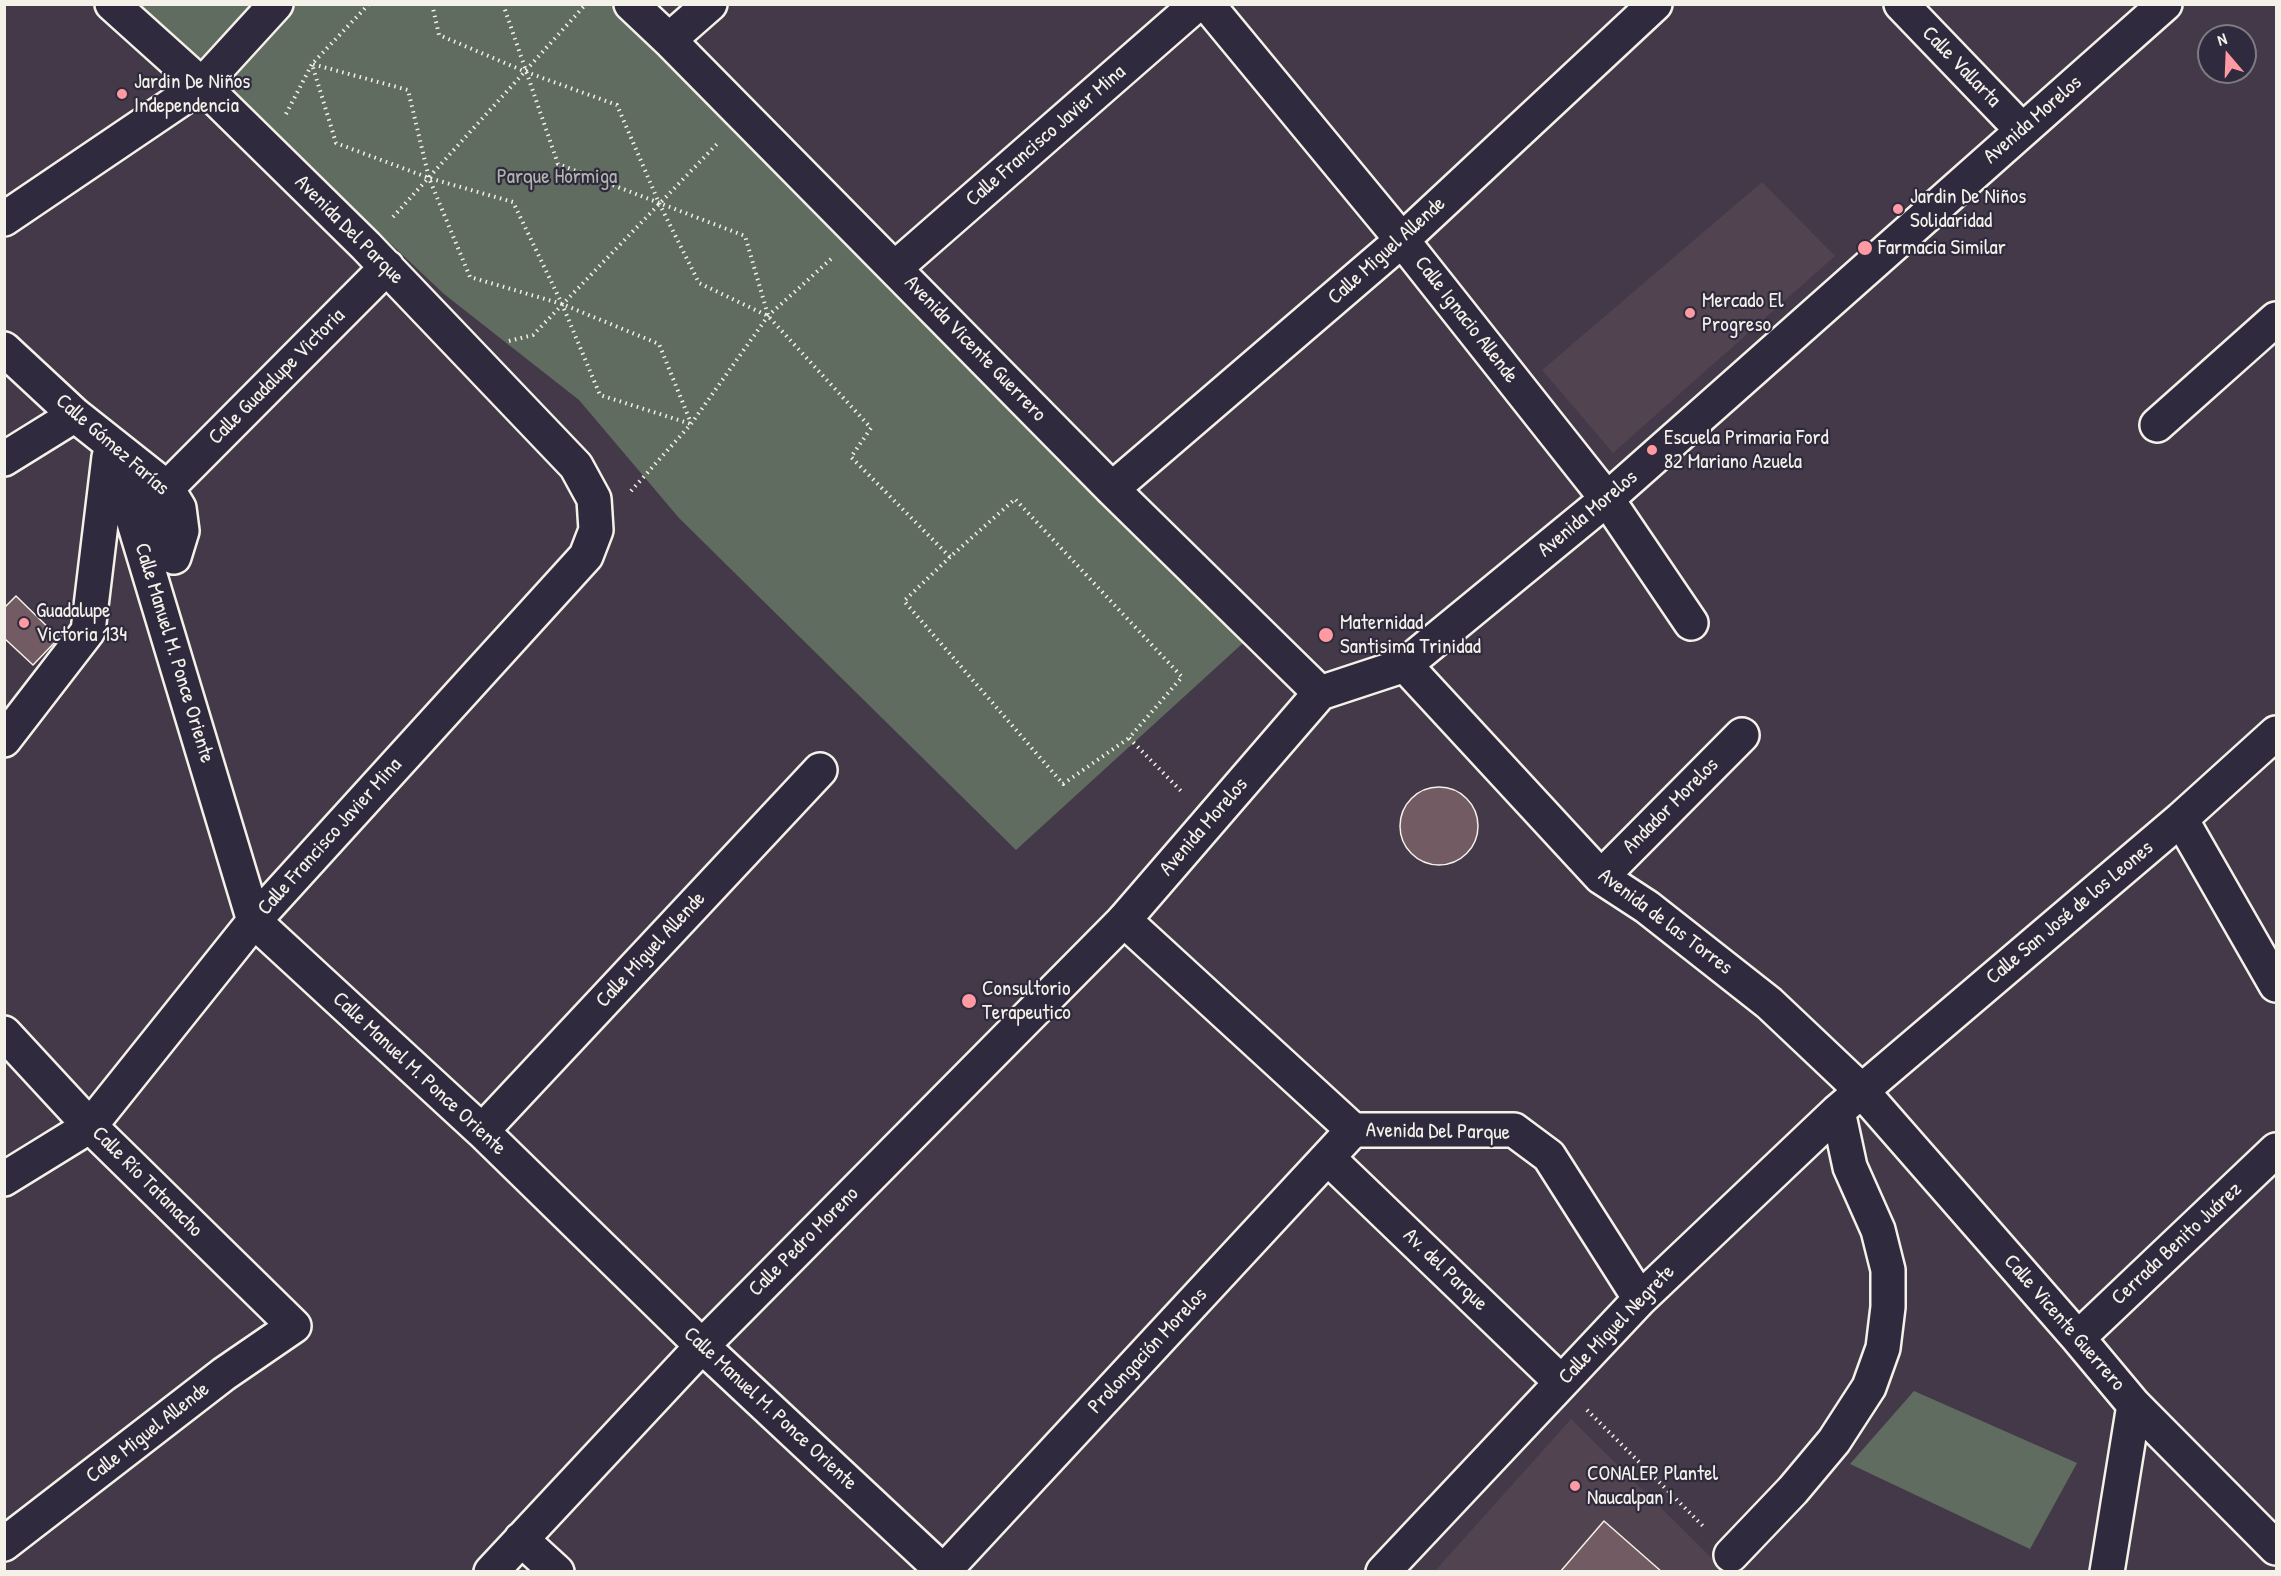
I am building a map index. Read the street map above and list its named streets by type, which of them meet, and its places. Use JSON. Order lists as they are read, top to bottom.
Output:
{
  "streets": {
    "street": [
      "Calle Vallarta",
      "Avenida Morelos",
      "Calle Francisco Javier Mina",
      "Avenida Del Parque",
      "Calle Miguel Allende",
      "Calle Ignacio Allende",
      "Avenida Vicente Guerrero",
      "Calle Guadalupe Victoria",
      "Calle Gómez Farías",
      "Calle Manuel M. Ponce Oriente",
      "Andador Morelos",
      "Calle San José de los Leones",
      "Avenida de las Torres",
      "Calle Río Tatanacho",
      "Calle Pedro Moreno",
      "Cerrada Benito Juárez",
      "Av. del Parque",
      "Calle Vicente Guerrero",
      "Calle Miguel Negrete",
      "Prolongación Morelos"
    ]
  },
  "crossings": [
    ["Calle Vallarta", "Avenida Morelos"],
    ["Avenida Morelos", "Avenida Del Parque"],
    ["Avenida Morelos", "Calle Ignacio Allende"],
    ["Avenida Morelos", "Avenida Vicente Guerrero"],
    ["Avenida Morelos", "Avenida de las Torres"],
    ["Avenida Morelos", "Calle Pedro Moreno"],
    ["Calle Francisco Javier Mina", "Avenida Del Parque"],
    ["Calle Francisco Javier Mina", "Avenida Vicente Guerrero"],
    ["Calle Francisco Javier Mina", "Calle Manuel M. Ponce Oriente"],
    ["Calle Francisco Javier Mina", "Calle Río Tatanacho"],
    ["Avenida Del Parque", "Calle Guadalupe Victoria"],
    ["Avenida Del Parque", "Calle Pedro Moreno"],
    ["Avenida Del Parque", "Calle Miguel Negrete"],
    ["Avenida Del Parque", "Prolongación Morelos"],
    ["Calle Miguel Allende", "Calle Ignacio Allende"],
    ["Calle Miguel Allende", "Avenida Vicente Guerrero"],
    ["Calle Miguel Allende", "Calle Manuel M. Ponce Oriente"],
    ["Calle Miguel Allende", "Calle Río Tatanacho"],
    ["Calle Guadalupe Victoria", "Calle Gómez Farías"],
    ["Calle Gómez Farías", "Calle Manuel M. Ponce Oriente"],
    ["Calle Manuel M. Ponce Oriente", "Calle Pedro Moreno"],
    ["Calle Manuel M. Ponce Oriente", "Prolongación Morelos"],
    ["Andador Morelos", "Avenida de las Torres"],
    ["Calle San José de los Leones", "Avenida de las Torres"],
    ["Calle San José de los Leones", "Calle Vicente Guerrero"],
    ["Calle San José de los Leones", "Calle Miguel Negrete"],
    ["Avenida de las Torres", "Calle Vicente Guerrero"],
    ["Avenida de las Torres", "Calle Miguel Negrete"],
    ["Cerrada Benito Juárez", "Calle Vicente Guerrero"],
    ["Av. del Parque", "Calle Miguel Negrete"],
    ["Av. del Parque", "Prolongación Morelos"],
    ["Calle Vicente Guerrero", "Calle Miguel Negrete"]
  ],
  "parks": ["Parque Hormiga"],
  "places": [
    "Jardin De Niños Independencia",
    "Jardin De Niños Solidaridad",
    "Farmacia Similar",
    "Mercado El Progreso",
    "Escuela Primaria Ford 82 Mariano Azuela",
    "Guadalupe Victoria 134",
    "Maternidad Santisima Trinidad",
    "Consultorio Terapeutico",
    "CONALEP Plantel Naucalpan I"
  ],
  "north": "top"
}
